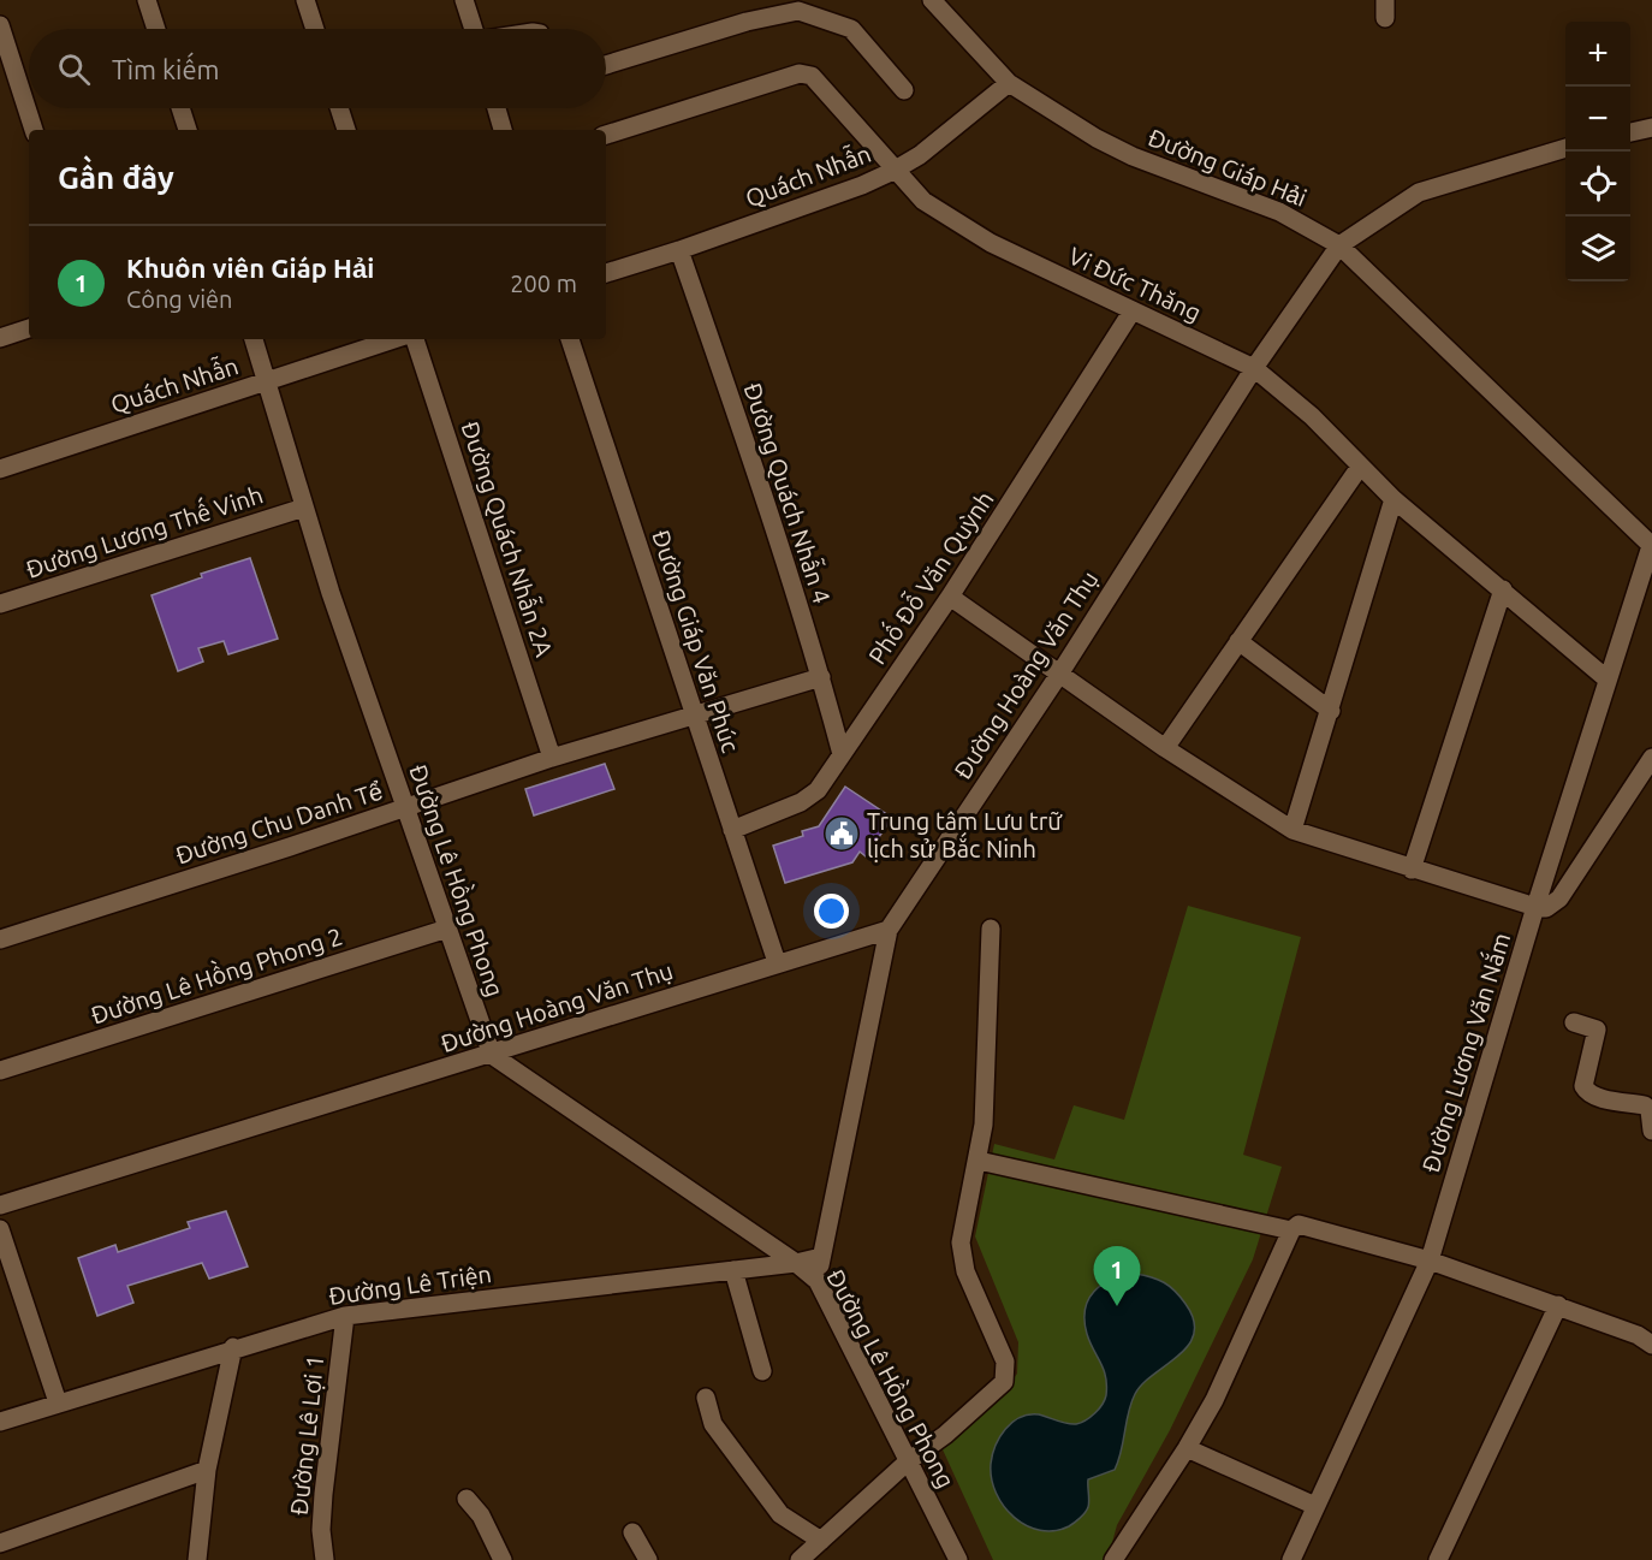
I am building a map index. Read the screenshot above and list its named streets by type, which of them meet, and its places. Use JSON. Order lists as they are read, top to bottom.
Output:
{
  "streets": {
    "street": [
      "Đường Giáp Hải",
      "Quách Nhẫn",
      "Vi Đức Thăng",
      "Đường Quách Nhẫn 4",
      "Đường Lương Thế Vinh",
      "Đường Quách Nhẫn 2A",
      "Phố Đỗ Văn Quỳnh",
      "Đường Giáp Văn Phúc",
      "Đường Hoàng Văn Thụ",
      "Đường Chu Danh Tể",
      "Đường Lê Hồng Phong",
      "Đường Lê Hồng Phong 2",
      "Đường Lương Văn Nắm",
      "Đường Lê Triện",
      "Đường Lê Lợi 1"
    ]
  },
  "crossings": [
    ["Đường Giáp Hải", "Quách Nhẫn"],
    ["Đường Giáp Hải", "Đường Hoàng Văn Thụ"],
    ["Đường Giáp Hải", "Đường Lương Văn Nắm"],
    ["Quách Nhẫn", "Vi Đức Thăng"],
    ["Quách Nhẫn", "Đường Quách Nhẫn 4"],
    ["Quách Nhẫn", "Đường Lê Hồng Phong"],
    ["Vi Đức Thăng", "Phố Đỗ Văn Quỳnh"],
    ["Vi Đức Thăng", "Đường Hoàng Văn Thụ"],
    ["Vi Đức Thăng", "Đường Lương Văn Nắm"],
    ["Đường Quách Nhẫn 4", "Phố Đỗ Văn Quỳnh"],
    ["Đường Quách Nhẫn 4", "Đường Chu Danh Tể"],
    ["Đường Lương Thế Vinh", "Đường Lê Hồng Phong"],
    ["Đường Quách Nhẫn 2A", "Đường Chu Danh Tể"],
    ["Phố Đỗ Văn Quỳnh", "Đường Giáp Văn Phúc"],
    ["Đường Giáp Văn Phúc", "Đường Hoàng Văn Thụ"],
    ["Đường Giáp Văn Phúc", "Đường Chu Danh Tể"],
    ["Đường Hoàng Văn Thụ", "Đường Lê Hồng Phong"],
    ["Đường Chu Danh Tể", "Đường Lê Hồng Phong"],
    ["Đường Lê Hồng Phong", "Đường Lê Hồng Phong 2"],
    ["Đường Lê Hồng Phong", "Đường Lê Triện"],
    ["Đường Lê Triện", "Đường Lê Lợi 1"]
  ],
  "places": {
    "public building": ["Trung tâm Lưu trữ lịch sử Bắc Ninh"]
  },
  "page": {
    "map_buttons": ["+", "−"],
    "search": "Tìm kiếm",
    "heading": "Gần đây",
    "list": [
      {
        "mark": "1",
        "name": "Khuôn viên Giáp Hải",
        "note": "Công viên",
        "value": "200 m"
      }
    ],
    "pins": "1"
  }
}
